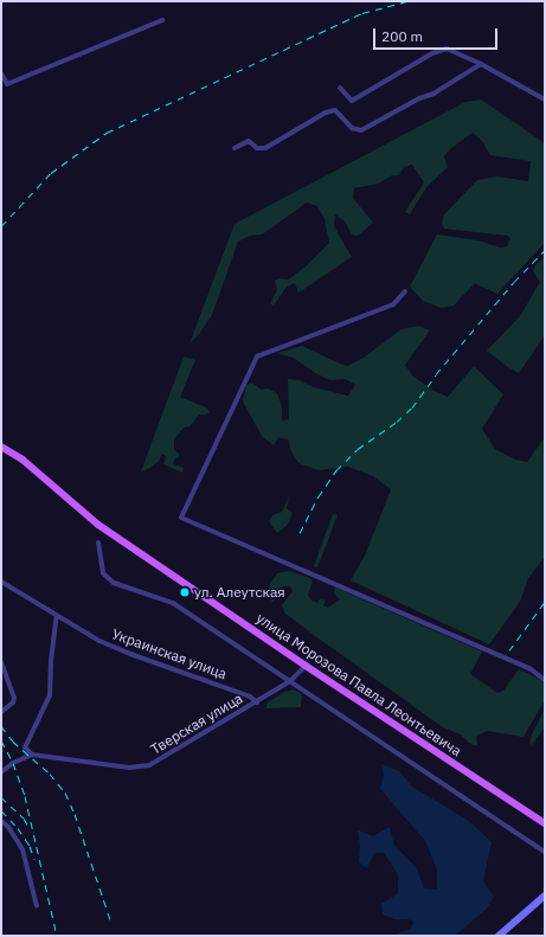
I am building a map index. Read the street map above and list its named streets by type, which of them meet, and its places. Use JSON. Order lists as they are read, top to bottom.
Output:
{
  "streets": {
    "main road": ["улица Морозова Павла Леонтьевича"],
    "street": ["Украинская улица", "Тверская улица"]
  },
  "crossings": [
    ["Украинская улица", "Тверская улица"],
    ["улица Морозова Павла Леонтьевича", "Тверская улица"]
  ],
  "places": ["ул. Алеутская"],
  "scale_bar": "200 m"
}
